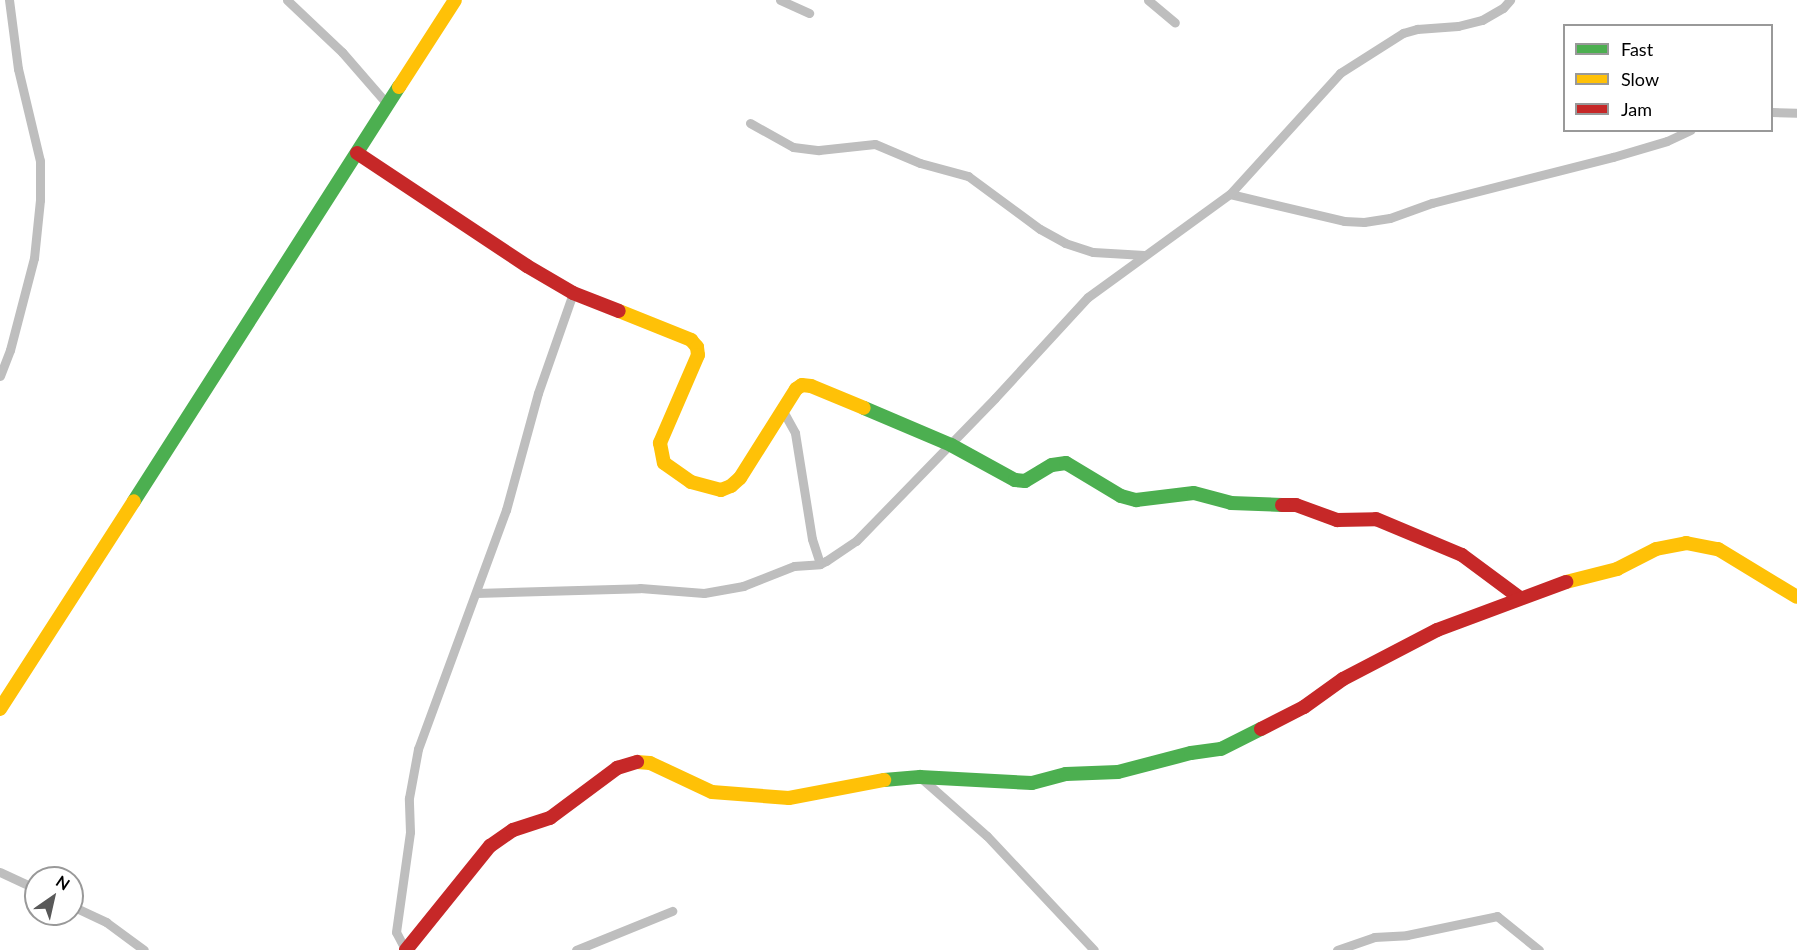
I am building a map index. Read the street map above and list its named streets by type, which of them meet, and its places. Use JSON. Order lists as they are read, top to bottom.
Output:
{
  "legend": ["Fast", "Slow", "Jam"],
  "north": "top right"
}
